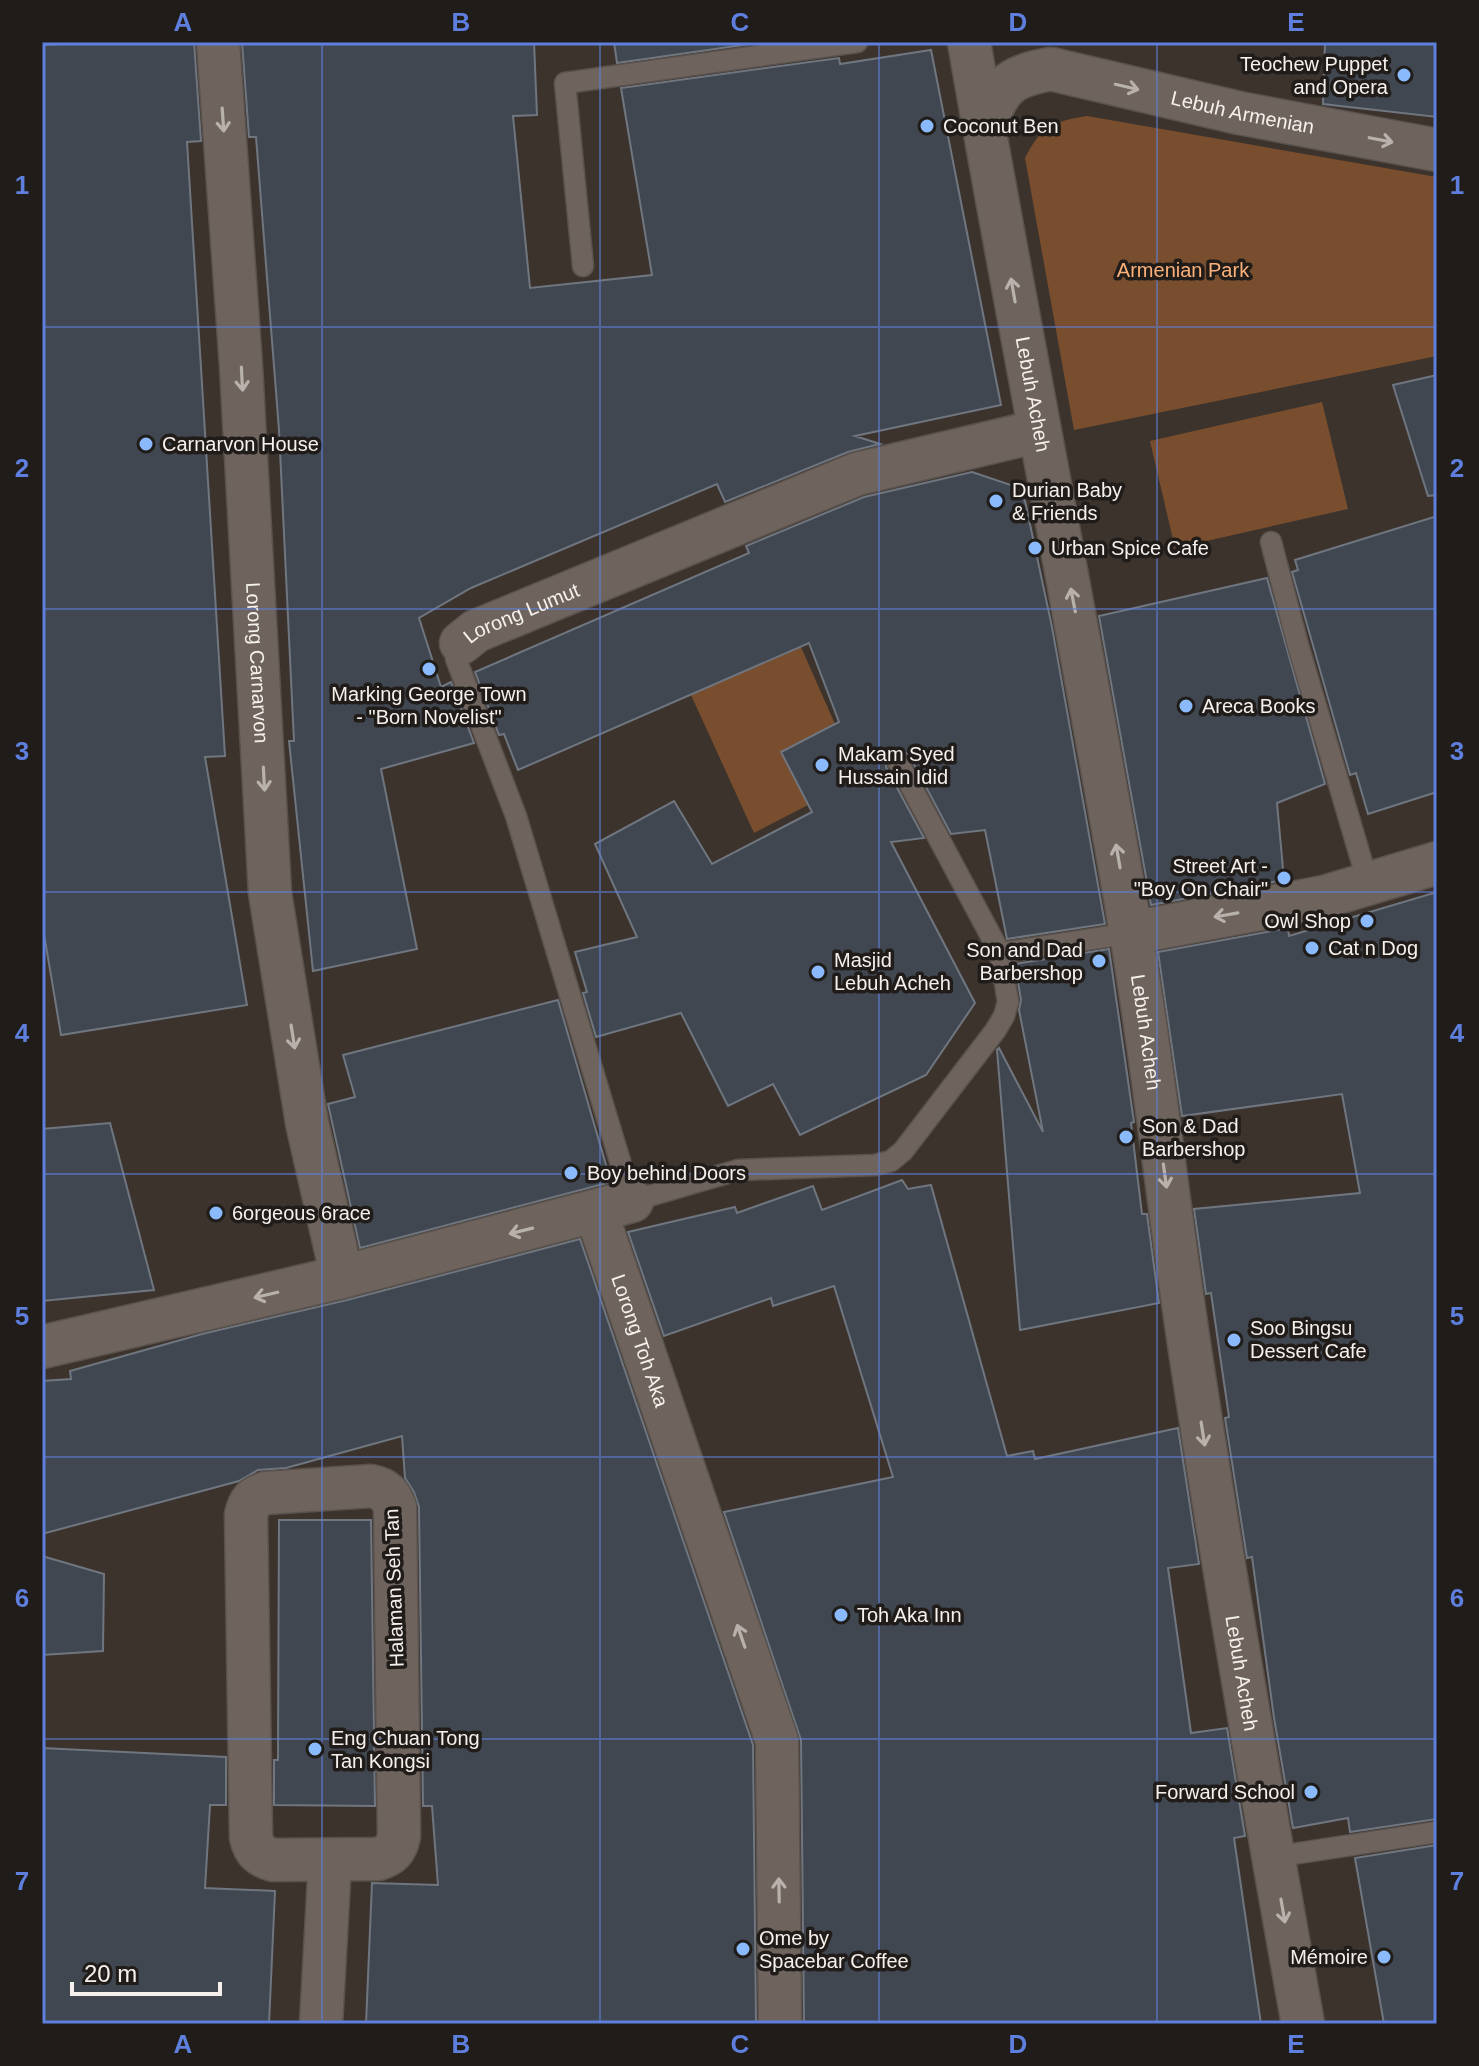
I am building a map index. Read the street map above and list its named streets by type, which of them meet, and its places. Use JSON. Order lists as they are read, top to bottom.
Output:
{
  "streets": {
    "street": [
      "Lebuh Armenian",
      "Lebuh Acheh",
      "Lorong Lumut",
      "Lorong Carnarvon",
      "Lorong Toh Aka",
      "Halaman Seh Tan"
    ]
  },
  "crossings": [
    ["Lebuh Armenian", "Lebuh Acheh"],
    ["Lebuh Acheh", "Lorong Lumut"],
    ["Lorong Lumut", "Lorong Toh Aka"]
  ],
  "one_way": ["Lebuh Armenian", "Lorong Carnarvon", "Lorong Toh Aka"],
  "parks": ["Armenian Park"],
  "places": [
    "Teochew Puppet and Opera",
    "Coconut Ben",
    "Carnarvon House",
    "Durian Baby & Friends",
    "Urban Spice Cafe",
    "Marking George Town - \"Born Novelist\"",
    "Areca Books",
    "Makam Syed Hussain Idid",
    "Street Art - \"Boy On Chair\"",
    "Owl Shop",
    "Cat n Dog",
    "Son and Dad Barbershop",
    "Masjid Lebuh Acheh",
    "Son & Dad Barbershop",
    "Boy behind Doors",
    "6orgeous 6race",
    "Soo Bingsu Dessert Cafe",
    "Toh Aka Inn",
    "Eng Chuan Tong Tan Kongsi",
    "Forward School",
    "Ome by Spacebar Coffee",
    "Mémoire"
  ],
  "scale_bar": "20 m",
  "grid": {
    "columns": [
      "A",
      "B",
      "C",
      "D",
      "E"
    ],
    "rows": [
      "1",
      "2",
      "3",
      "4",
      "5",
      "6",
      "7"
    ]
  }
}
